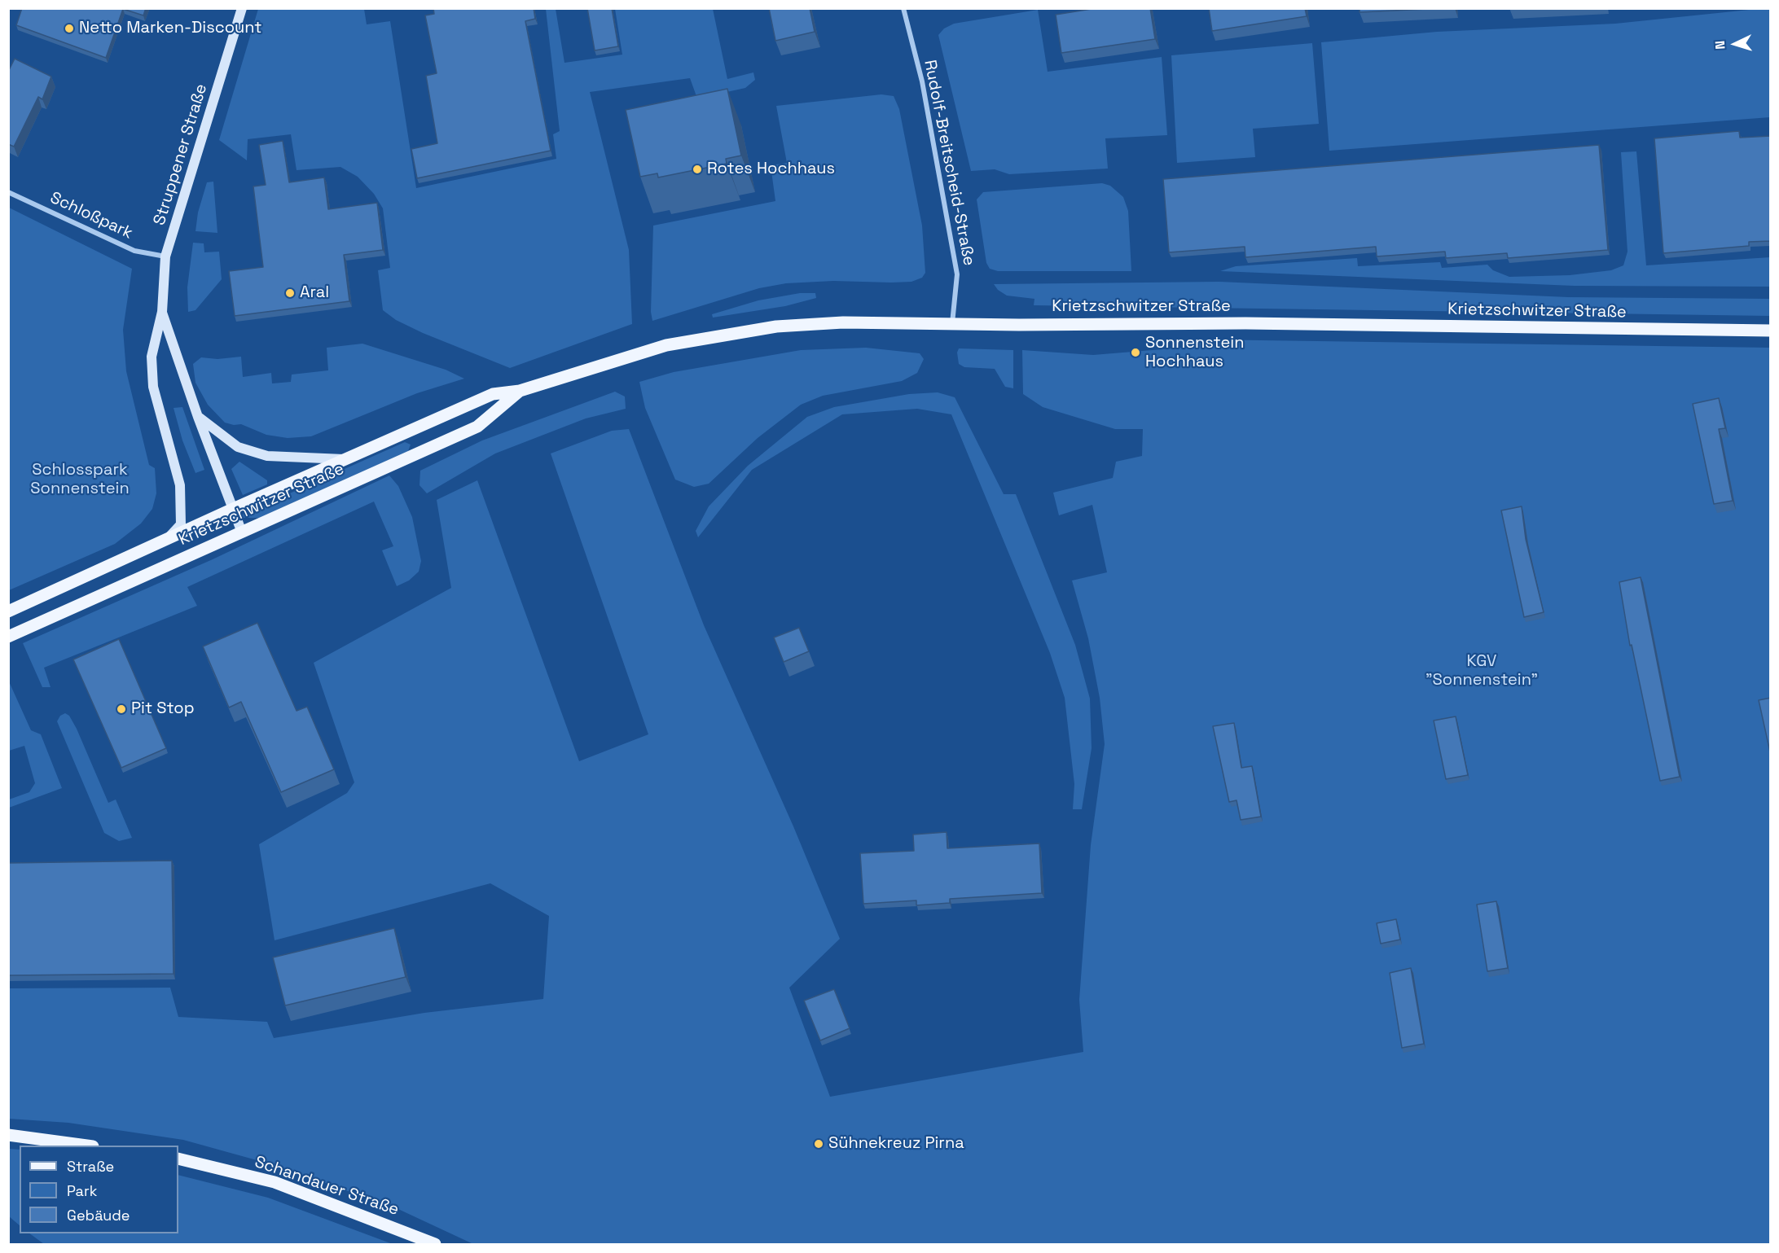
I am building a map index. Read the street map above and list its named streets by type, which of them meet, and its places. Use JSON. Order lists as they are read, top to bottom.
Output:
{
  "streets": {
    "main road": ["Struppener Straße", "Krietzschwitzer Straße", "Schandauer Straße"],
    "street": ["Rudolf-Breitscheid-Straße", "Schloßpark"]
  },
  "crossings": [
    ["Struppener Straße", "Schloßpark"],
    ["Struppener Straße", "Krietzschwitzer Straße"],
    ["Rudolf-Breitscheid-Straße", "Krietzschwitzer Straße"]
  ],
  "parks": ["Schlosspark Sonnenstein", "KGV \"Sonnenstein\""],
  "places": [
    "Netto Marken-Discount",
    "Rotes Hochhaus",
    "Aral",
    "Sonnenstein Hochhaus",
    "Pit Stop",
    "Sühnekreuz Pirna"
  ],
  "legend": ["Straße", "Park", "Gebäude"],
  "north": "left"
}
